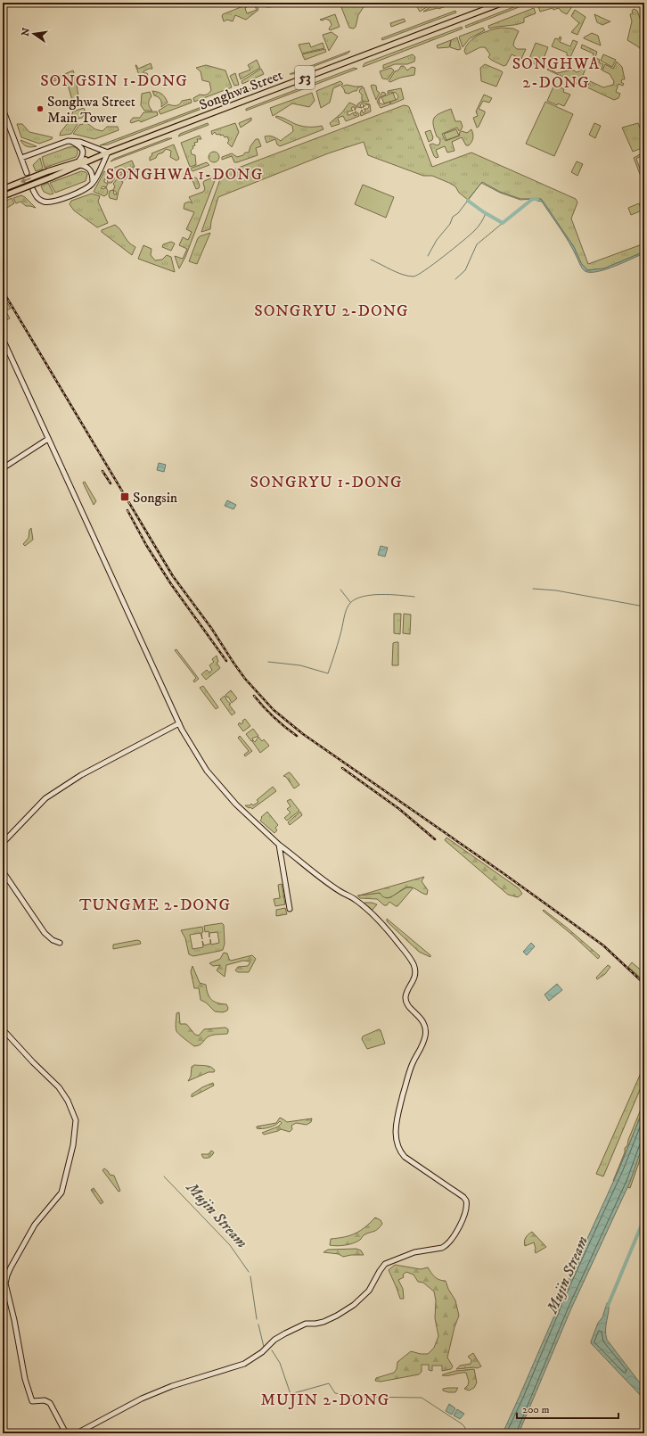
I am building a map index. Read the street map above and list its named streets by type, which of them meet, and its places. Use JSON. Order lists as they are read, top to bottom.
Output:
{
  "streets": {
    "main road": ["53", "Songhwa Street"]
  },
  "districts": [
    "SONGHWA 2-DONG",
    "SONGSIN 1-DONG",
    "SONGHWA 1-DONG",
    "SONGRYU 2-DONG",
    "SONGRYU 1-DONG",
    "TUNGME 2-DONG",
    "MUJIN 2-DONG"
  ],
  "water": ["Mujin Stream"],
  "places": {
    "other": ["Songhwa Street Main Tower"],
    "transit": ["Songsin"]
  },
  "scale_bar": "200 m",
  "north": "left"
}
